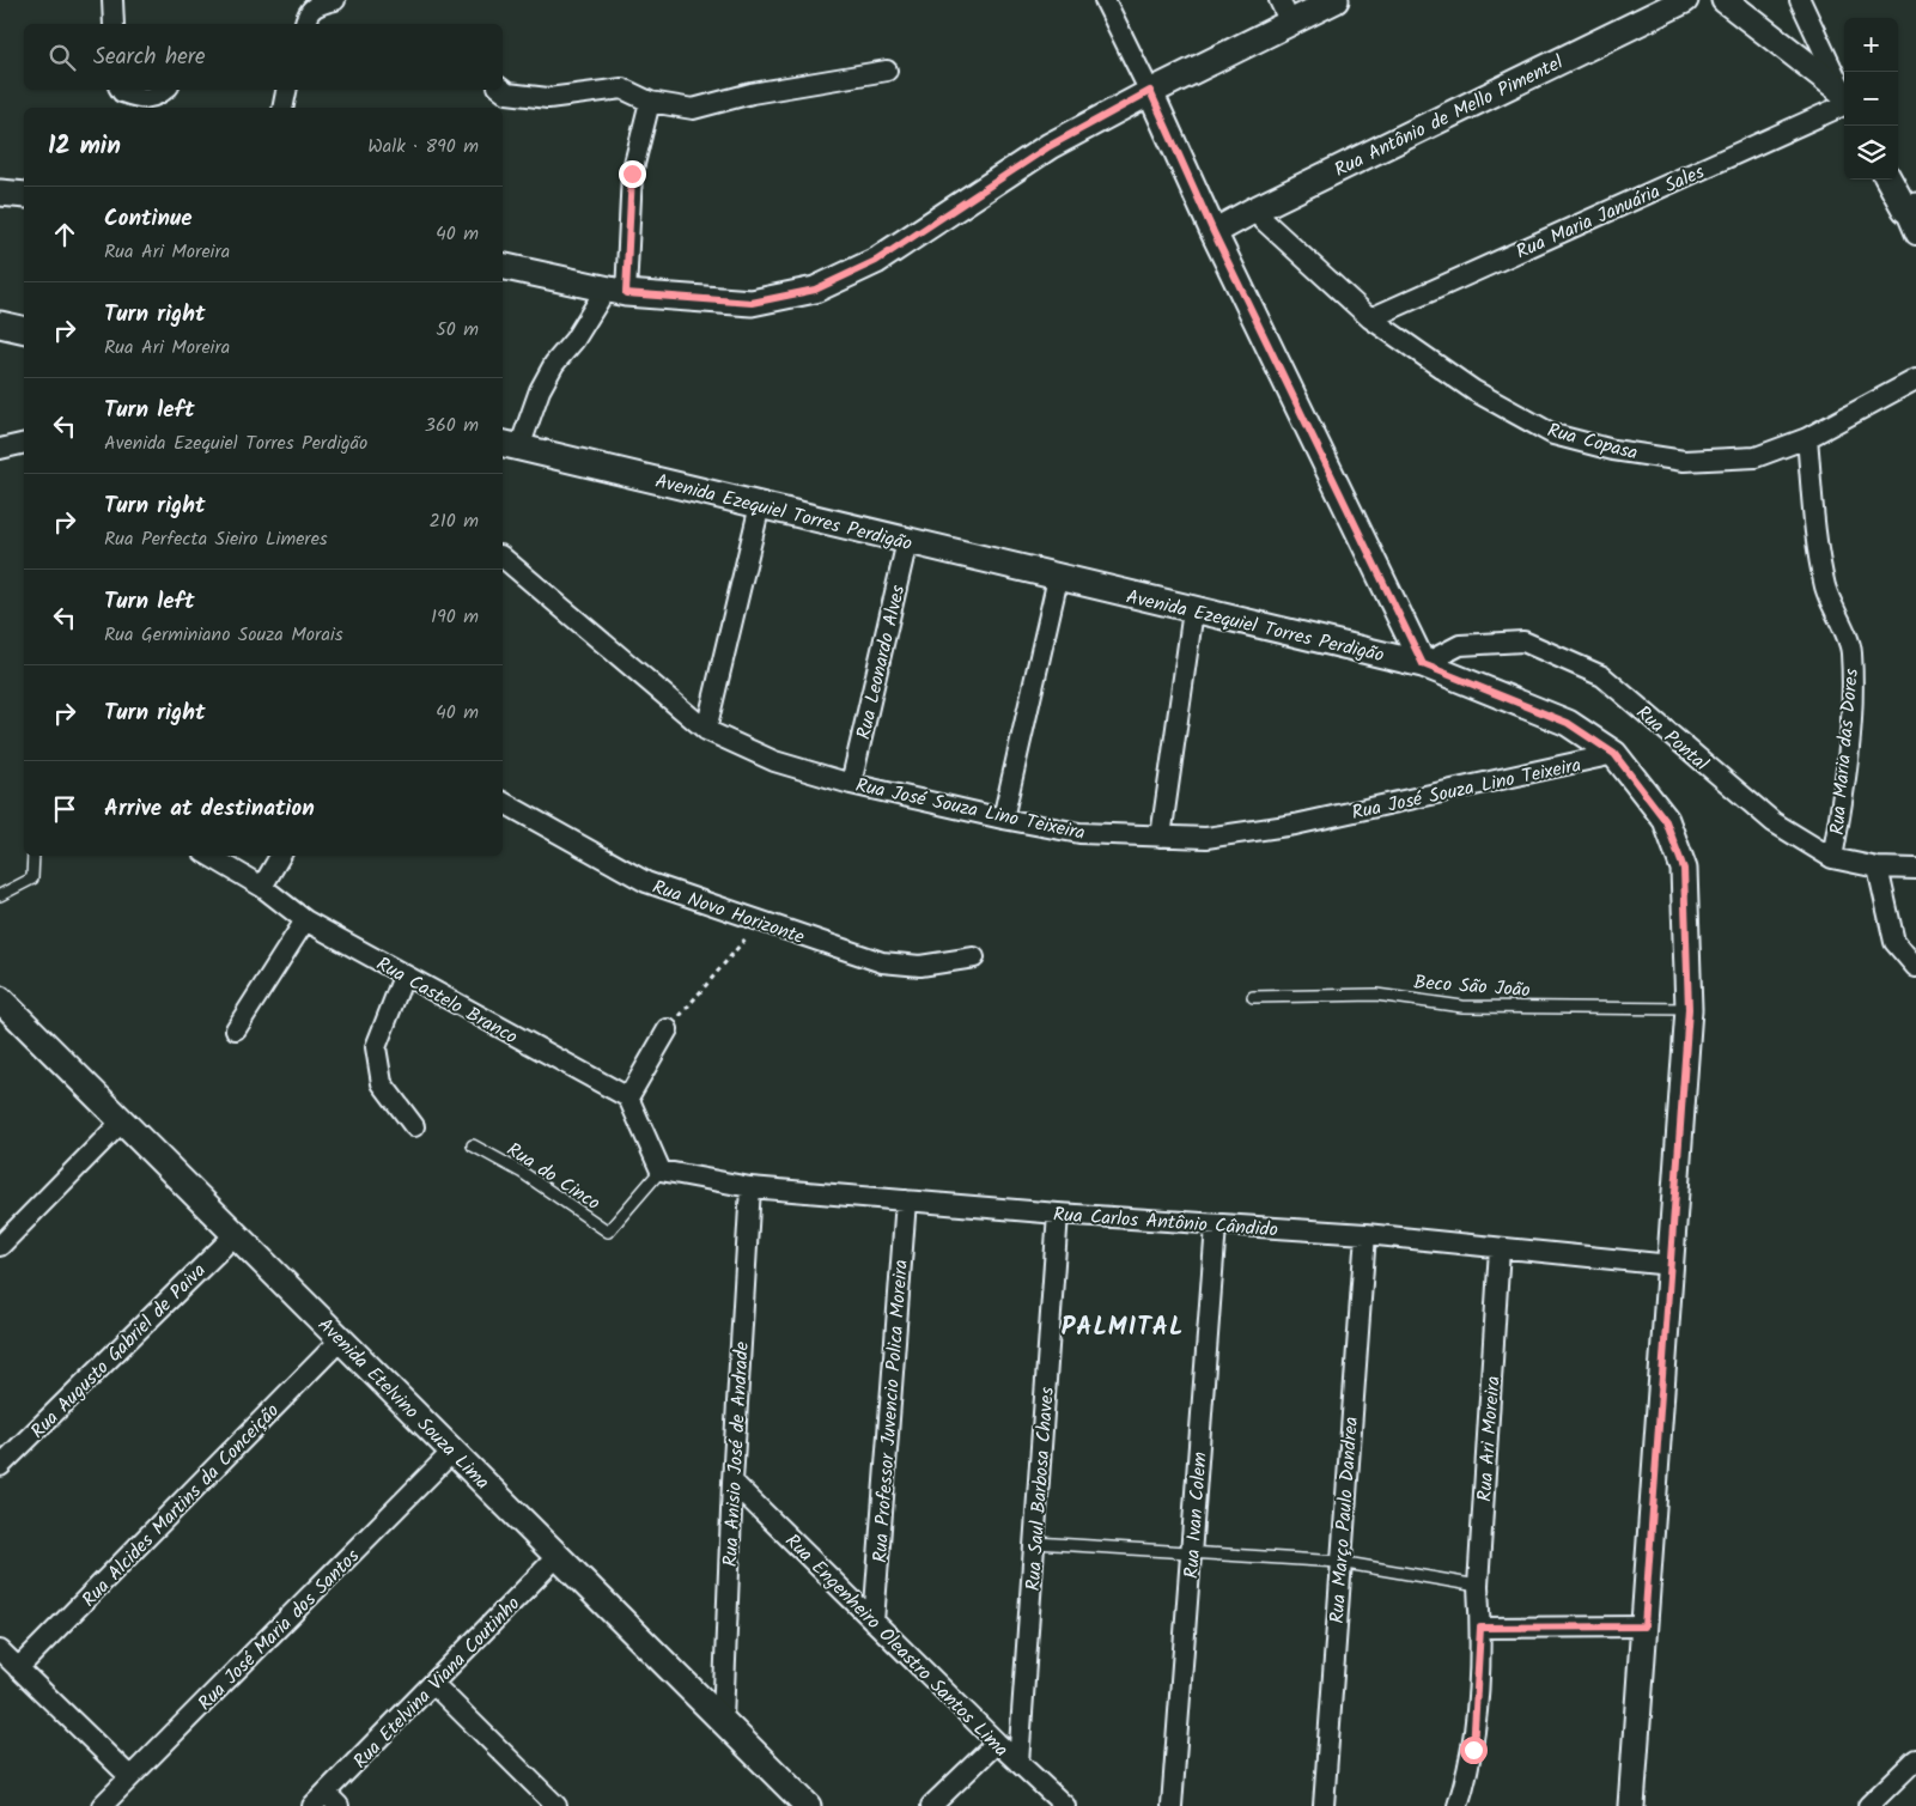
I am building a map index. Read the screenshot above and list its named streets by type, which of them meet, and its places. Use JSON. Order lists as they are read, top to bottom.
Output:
{
  "streets": {
    "street": [
      "Rua Antônio de Mello Pimentel",
      "Rua Maria Januária Sales",
      "Rua Copasa",
      "Avenida Ezequiel Torres Perdigão",
      "Rua Leonardo Alves",
      "Rua Pontal",
      "Rua Maria das Dores",
      "Rua José Souza Lino Teixeira",
      "Rua Novo Horizonte",
      "Rua Castelo Branco",
      "Rua Carlos Antônio Cândido",
      "Rua Augusto Gabriel de Paiva",
      "Avenida Etelvino Souza Lima",
      "Rua Professor Juvencio Polica Moreira",
      "Rua Ari Moreira",
      "Rua Anisio José de Andrade",
      "Rua Saul Barbosa Chaves",
      "Rua Alcides Martins da Conceição",
      "Rua Ivan Colem",
      "Rua Março Paulo Dandrea",
      "Rua José Maria dos Santos",
      "Rua Engenheiro Oleastro Santos Lima",
      "Rua Etelvina Viana Coutinho"
    ],
    "lane": ["Beco São João", "Rua do Cinco"]
  },
  "crossings": [
    ["Rua Antônio de Mello Pimentel", "Rua Copasa"],
    ["Rua Maria Januária Sales", "Rua Copasa"],
    ["Rua Copasa", "Rua Maria das Dores"],
    ["Avenida Ezequiel Torres Perdigão", "Rua Leonardo Alves"],
    ["Avenida Ezequiel Torres Perdigão", "Rua Pontal"],
    ["Avenida Ezequiel Torres Perdigão", "Rua José Souza Lino Teixeira"],
    ["Avenida Ezequiel Torres Perdigão", "Beco São João"],
    ["Avenida Ezequiel Torres Perdigão", "Rua Carlos Antônio Cândido"],
    ["Rua Leonardo Alves", "Rua José Souza Lino Teixeira"],
    ["Rua Pontal", "Rua Maria das Dores"],
    ["Rua do Cinco", "Rua Carlos Antônio Cândido"],
    ["Rua Carlos Antônio Cândido", "Rua Professor Juvencio Polica Moreira"],
    ["Rua Carlos Antônio Cândido", "Rua Ari Moreira"],
    ["Rua Carlos Antônio Cândido", "Rua Anisio José de Andrade"],
    ["Rua Carlos Antônio Cândido", "Rua Saul Barbosa Chaves"],
    ["Rua Carlos Antônio Cândido", "Rua Ivan Colem"],
    ["Rua Carlos Antônio Cândido", "Rua Março Paulo Dandrea"],
    ["Rua Augusto Gabriel de Paiva", "Avenida Etelvino Souza Lima"],
    ["Avenida Etelvino Souza Lima", "Rua Anisio José de Andrade"],
    ["Avenida Etelvino Souza Lima", "Rua Alcides Martins da Conceição"],
    ["Avenida Etelvino Souza Lima", "Rua José Maria dos Santos"],
    ["Avenida Etelvino Souza Lima", "Rua Etelvina Viana Coutinho"],
    ["Rua Professor Juvencio Polica Moreira", "Rua Engenheiro Oleastro Santos Lima"],
    ["Rua Anisio José de Andrade", "Rua Engenheiro Oleastro Santos Lima"],
    ["Rua Saul Barbosa Chaves", "Rua Engenheiro Oleastro Santos Lima"]
  ],
  "districts": ["PALMITAL"],
  "page": {
    "map_buttons": ["+", "−"],
    "search": "Search here",
    "heading": ["12 min", "Walk · 890 m"],
    "list": [
      ["Continue", "Rua Ari Moreira", "40 m"],
      ["Turn right", "Rua Ari Moreira", "50 m"],
      ["Turn left", "Avenida Ezequiel Torres Perdigão", "360 m"],
      ["Turn right", "Rua Perfecta Sieiro Limeres", "210 m"],
      ["Turn left", "Rua Germiniano Souza Morais", "190 m"],
      ["Turn right", "40 m"],
      "Arrive at destination"
    ]
  }
}
